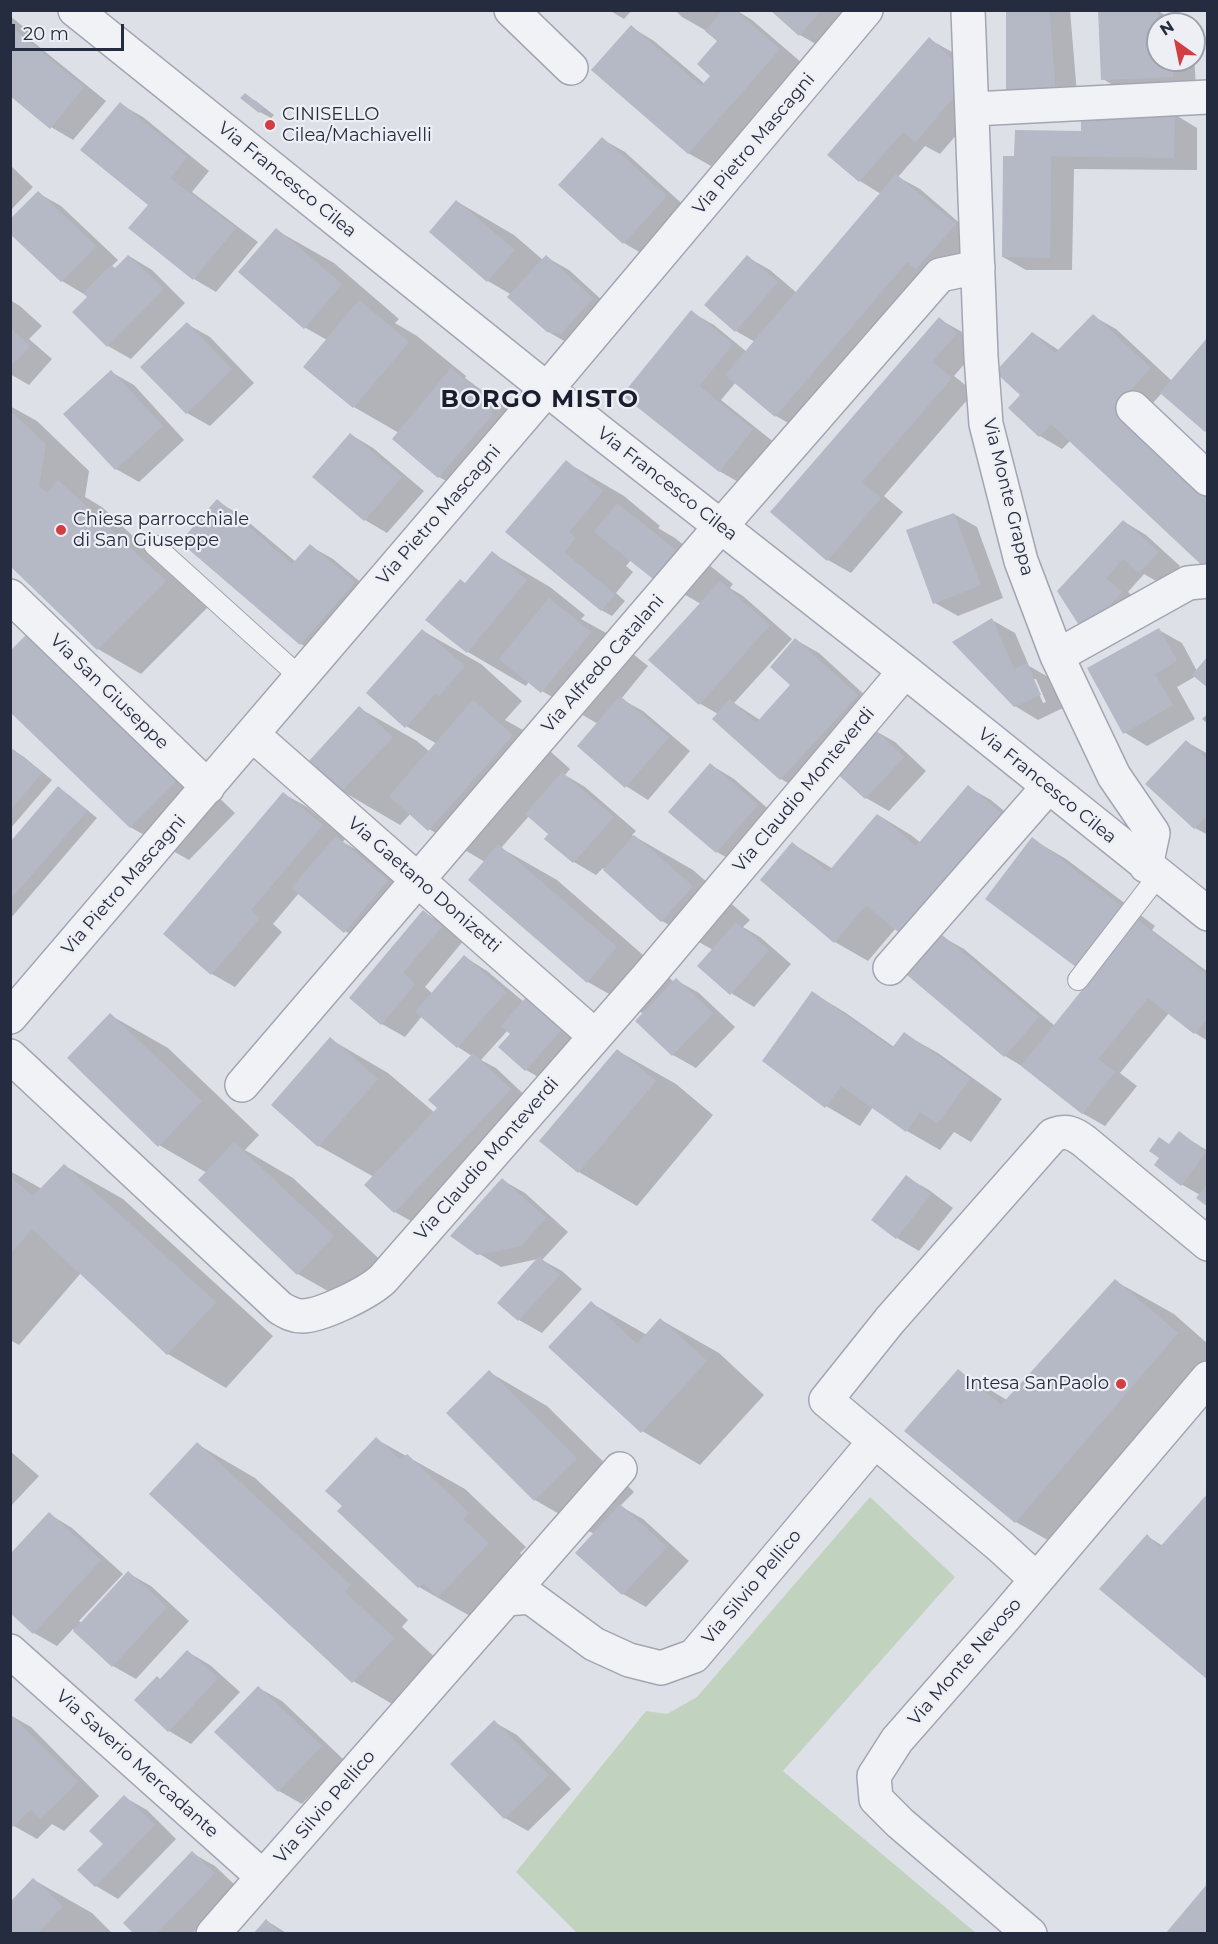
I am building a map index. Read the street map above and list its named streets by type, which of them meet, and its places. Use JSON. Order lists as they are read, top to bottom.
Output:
{
  "streets": {
    "street": [
      "Via Pietro Mascagni",
      "Via Francesco Cilea",
      "Via Monte Grappa",
      "Via Alfredo Catalani",
      "Via San Giuseppe",
      "Via Claudio Monteverdi",
      "Via Gaetano Donizetti",
      "Via Silvio Pellico",
      "Via Monte Nevoso",
      "Via Saverio Mercadante"
    ]
  },
  "crossings": [
    ["Via Pietro Mascagni", "Via Francesco Cilea"],
    ["Via Pietro Mascagni", "Via San Giuseppe"],
    ["Via Pietro Mascagni", "Via Gaetano Donizetti"],
    ["Via Francesco Cilea", "Via Monte Grappa"],
    ["Via Francesco Cilea", "Via Alfredo Catalani"],
    ["Via Francesco Cilea", "Via Claudio Monteverdi"],
    ["Via Monte Grappa", "Via Alfredo Catalani"],
    ["Via Alfredo Catalani", "Via Gaetano Donizetti"],
    ["Via Claudio Monteverdi", "Via Gaetano Donizetti"],
    ["Via Silvio Pellico", "Via Saverio Mercadante"]
  ],
  "districts": ["BORGO MISTO"],
  "places": ["CINISELLO Cilea/Machiavelli", "Chiesa parrocchiale di San Giuseppe", "Intesa SanPaolo"],
  "scale_bar": "20 m",
  "north": "top left"
}
